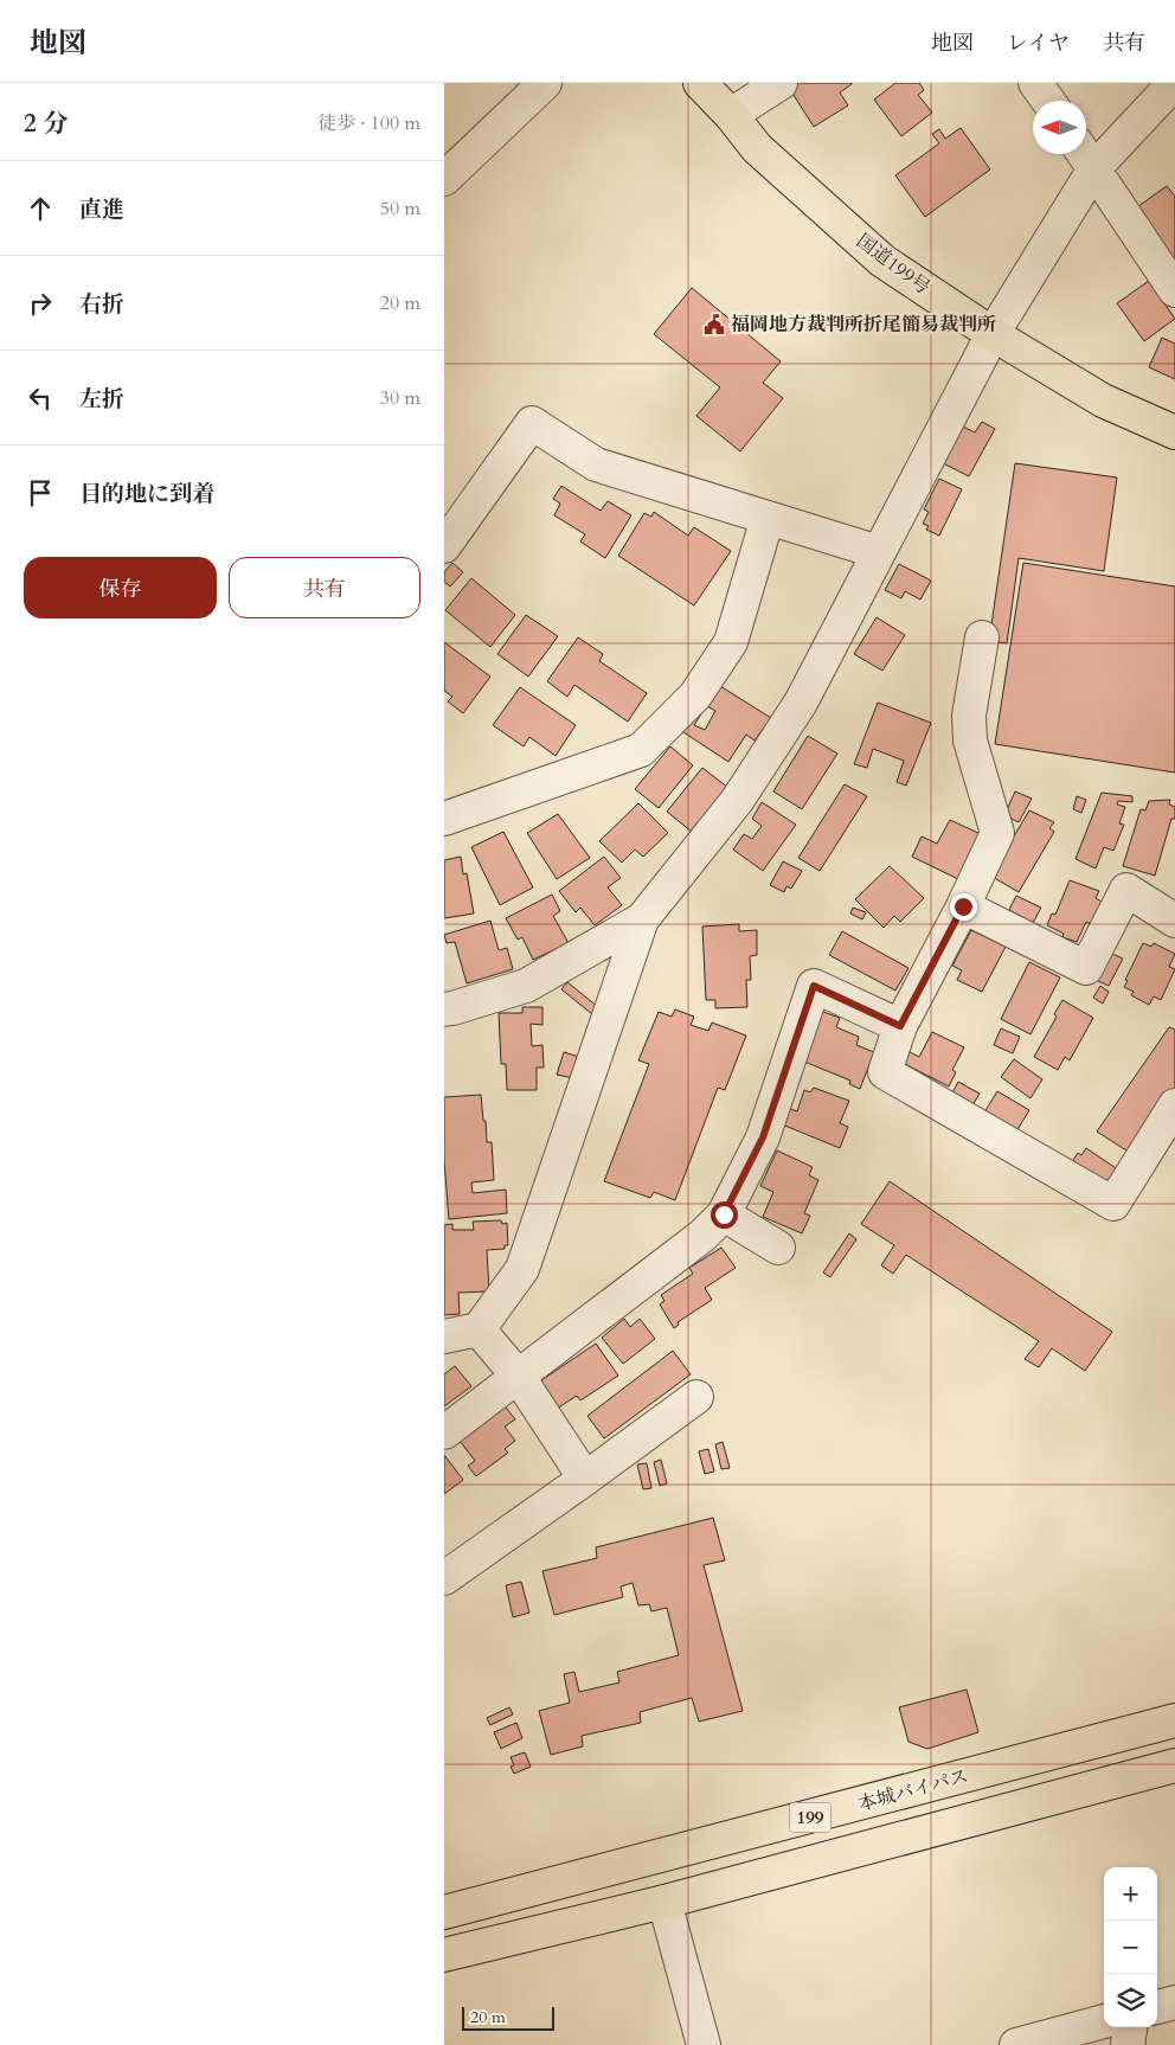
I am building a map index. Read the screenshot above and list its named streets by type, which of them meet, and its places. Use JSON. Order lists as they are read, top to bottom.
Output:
{
  "streets": {
    "highway": ["国道199号", "本城バイパス", "199"]
  },
  "places": {
    "public building": ["福岡地方裁判所折尾簡易裁判所"]
  },
  "scale_bar": "20 m",
  "north": "left",
  "page": {
    "header": "地図",
    "nav": ["地図", "レイヤ", "共有"],
    "heading": ["2 分", "徒歩 · 100 m"],
    "list": [
      ["直進", "50 m"],
      ["右折", "20 m"],
      ["左折", "30 m"],
      "目的地に到着"
    ],
    "buttons": ["保存", "共有"],
    "map_buttons": ["+", "−"],
    "scale": "20 m"
  }
}
